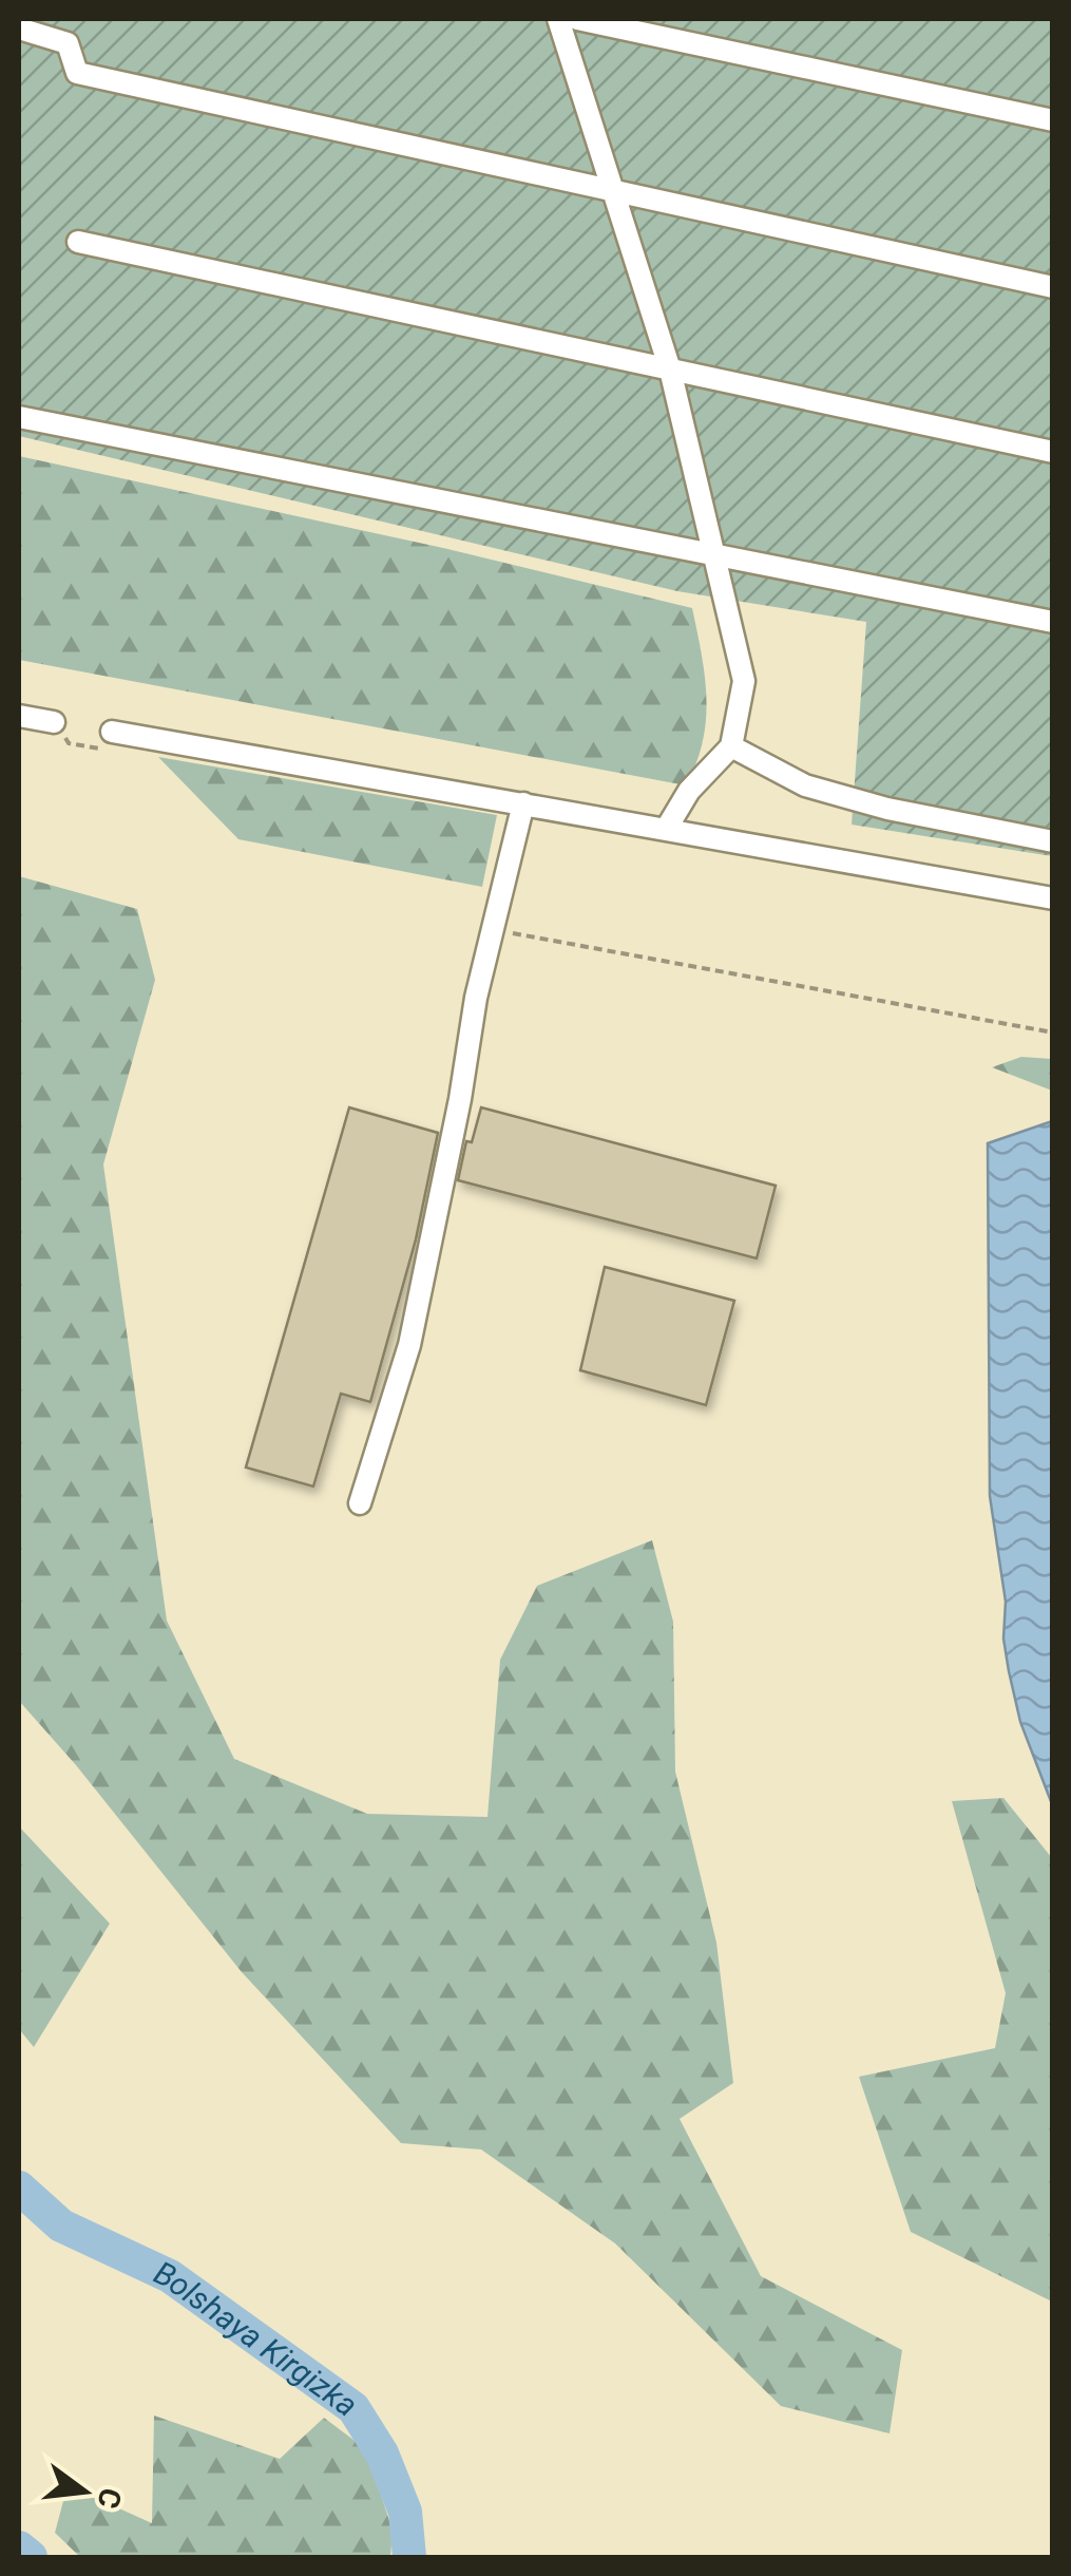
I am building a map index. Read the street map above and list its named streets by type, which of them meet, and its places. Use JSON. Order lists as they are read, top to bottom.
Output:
{
  "water": ["Bolshaya Kirgizka"],
  "north": "right"
}
